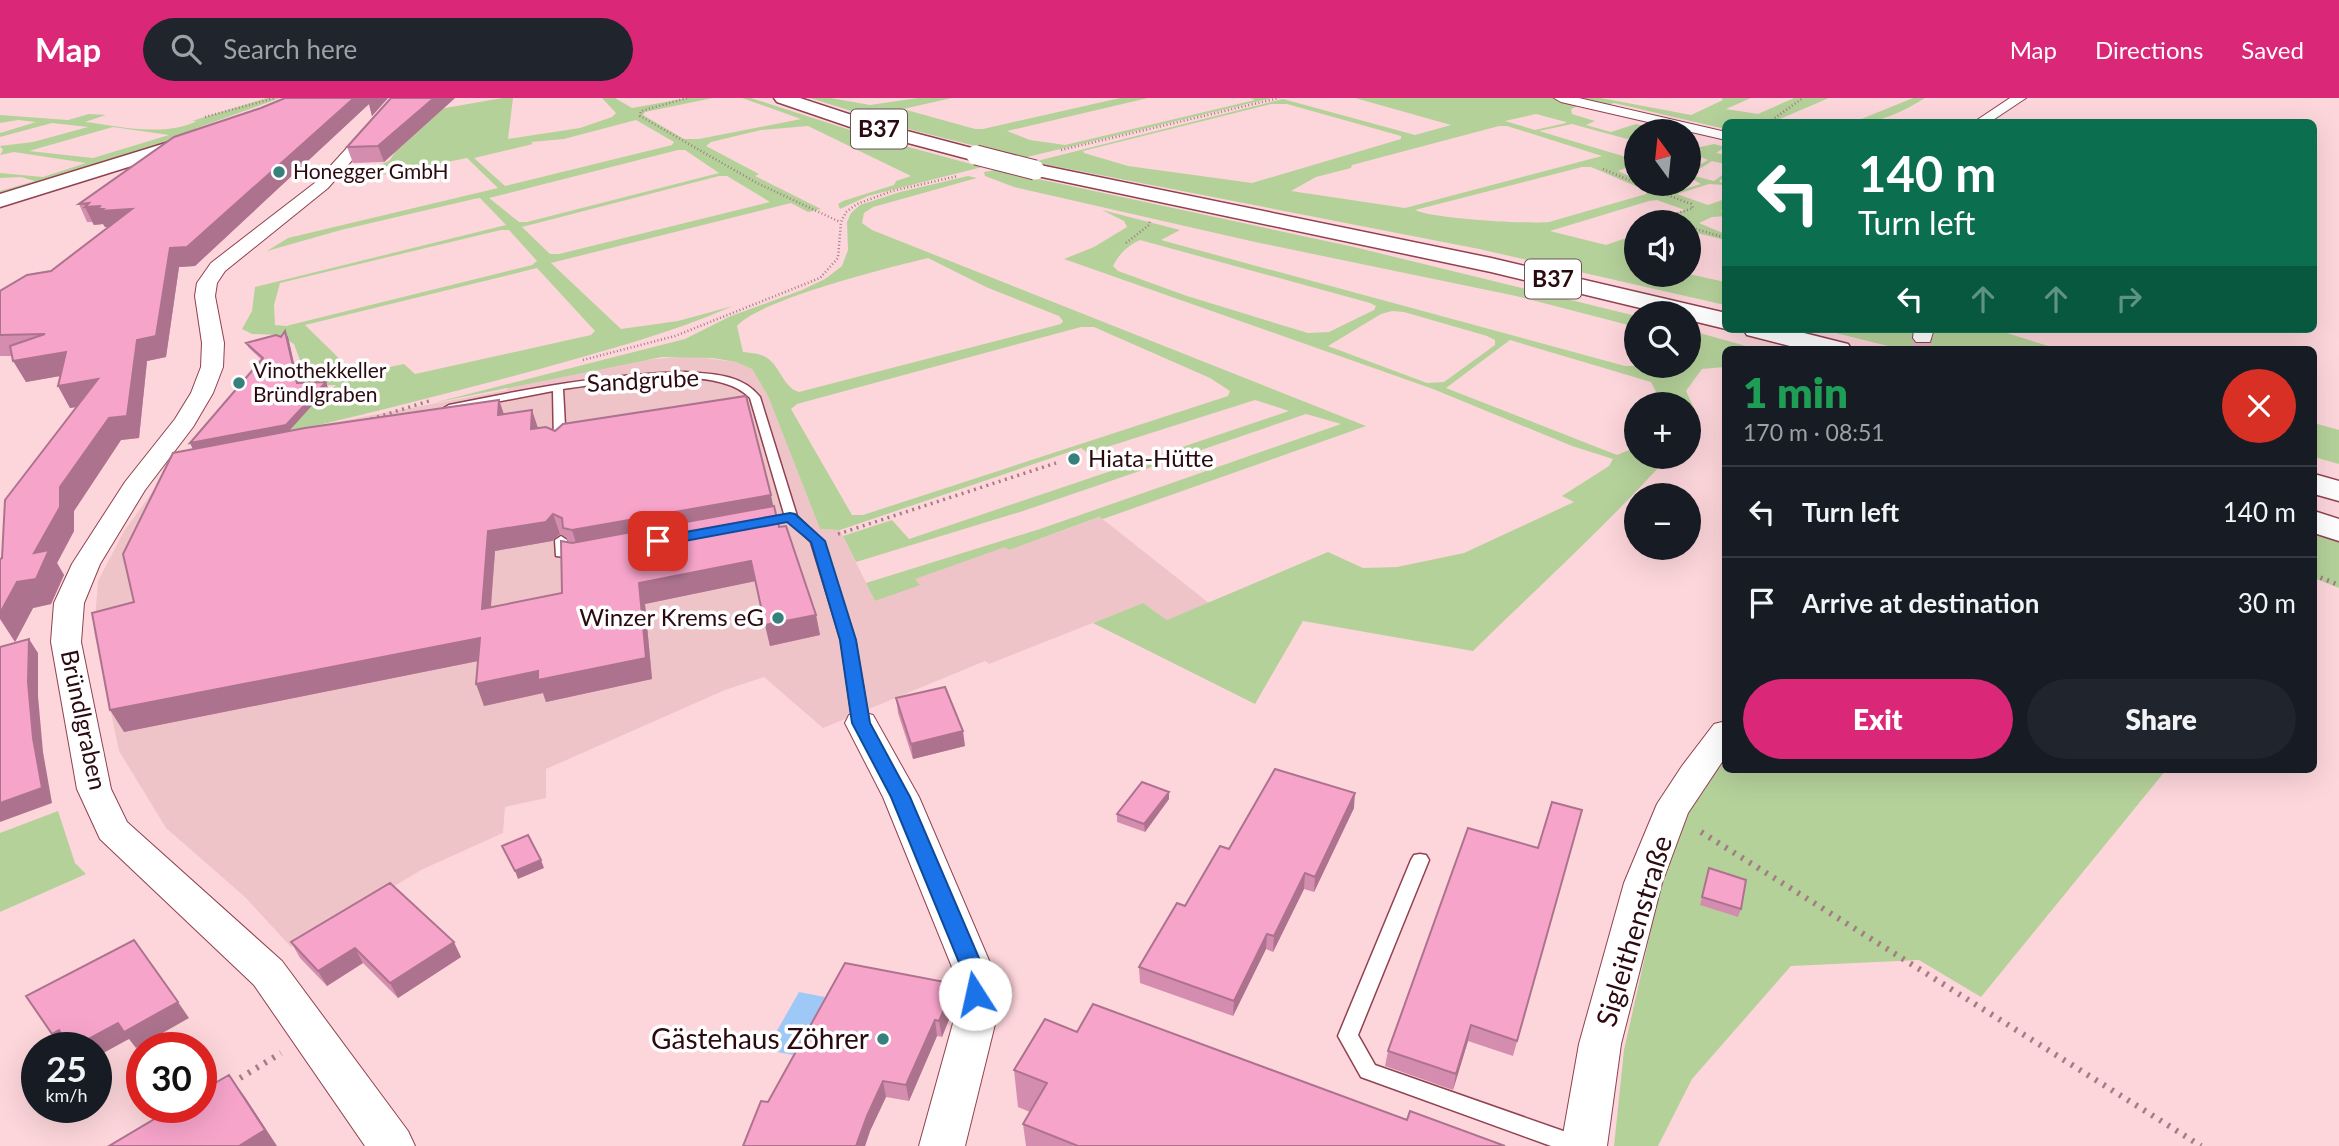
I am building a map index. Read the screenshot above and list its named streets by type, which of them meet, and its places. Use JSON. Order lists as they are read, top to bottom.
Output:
{
  "streets": {
    "main road": ["B37"],
    "street": ["Bründlgraben", "Sigleithenstraße"],
    "lane": ["Sandgrube"]
  },
  "places": [
    "Honegger GmbH",
    "Vinothekkeller Bründlgraben",
    "Hiata-Hütte",
    "Winzer Krems eG",
    "Gästehaus Zöhrer"
  ],
  "north": "top",
  "page": {
    "header": "Map",
    "search": "Search here",
    "nav": ["Map", "Directions", "Saved"],
    "map_buttons": ["+", "−"],
    "turn": ["140 m", "Turn left"],
    "heading": ["1 min", "170 m · 08:51"],
    "list": [
      {
        "name": "Turn left",
        "value": "140 m"
      },
      {
        "name": "Arrive at destination",
        "value": "30 m"
      }
    ],
    "buttons": ["Exit", "Share"],
    "speed": "25 km/h",
    "limit": "30"
  }
}
